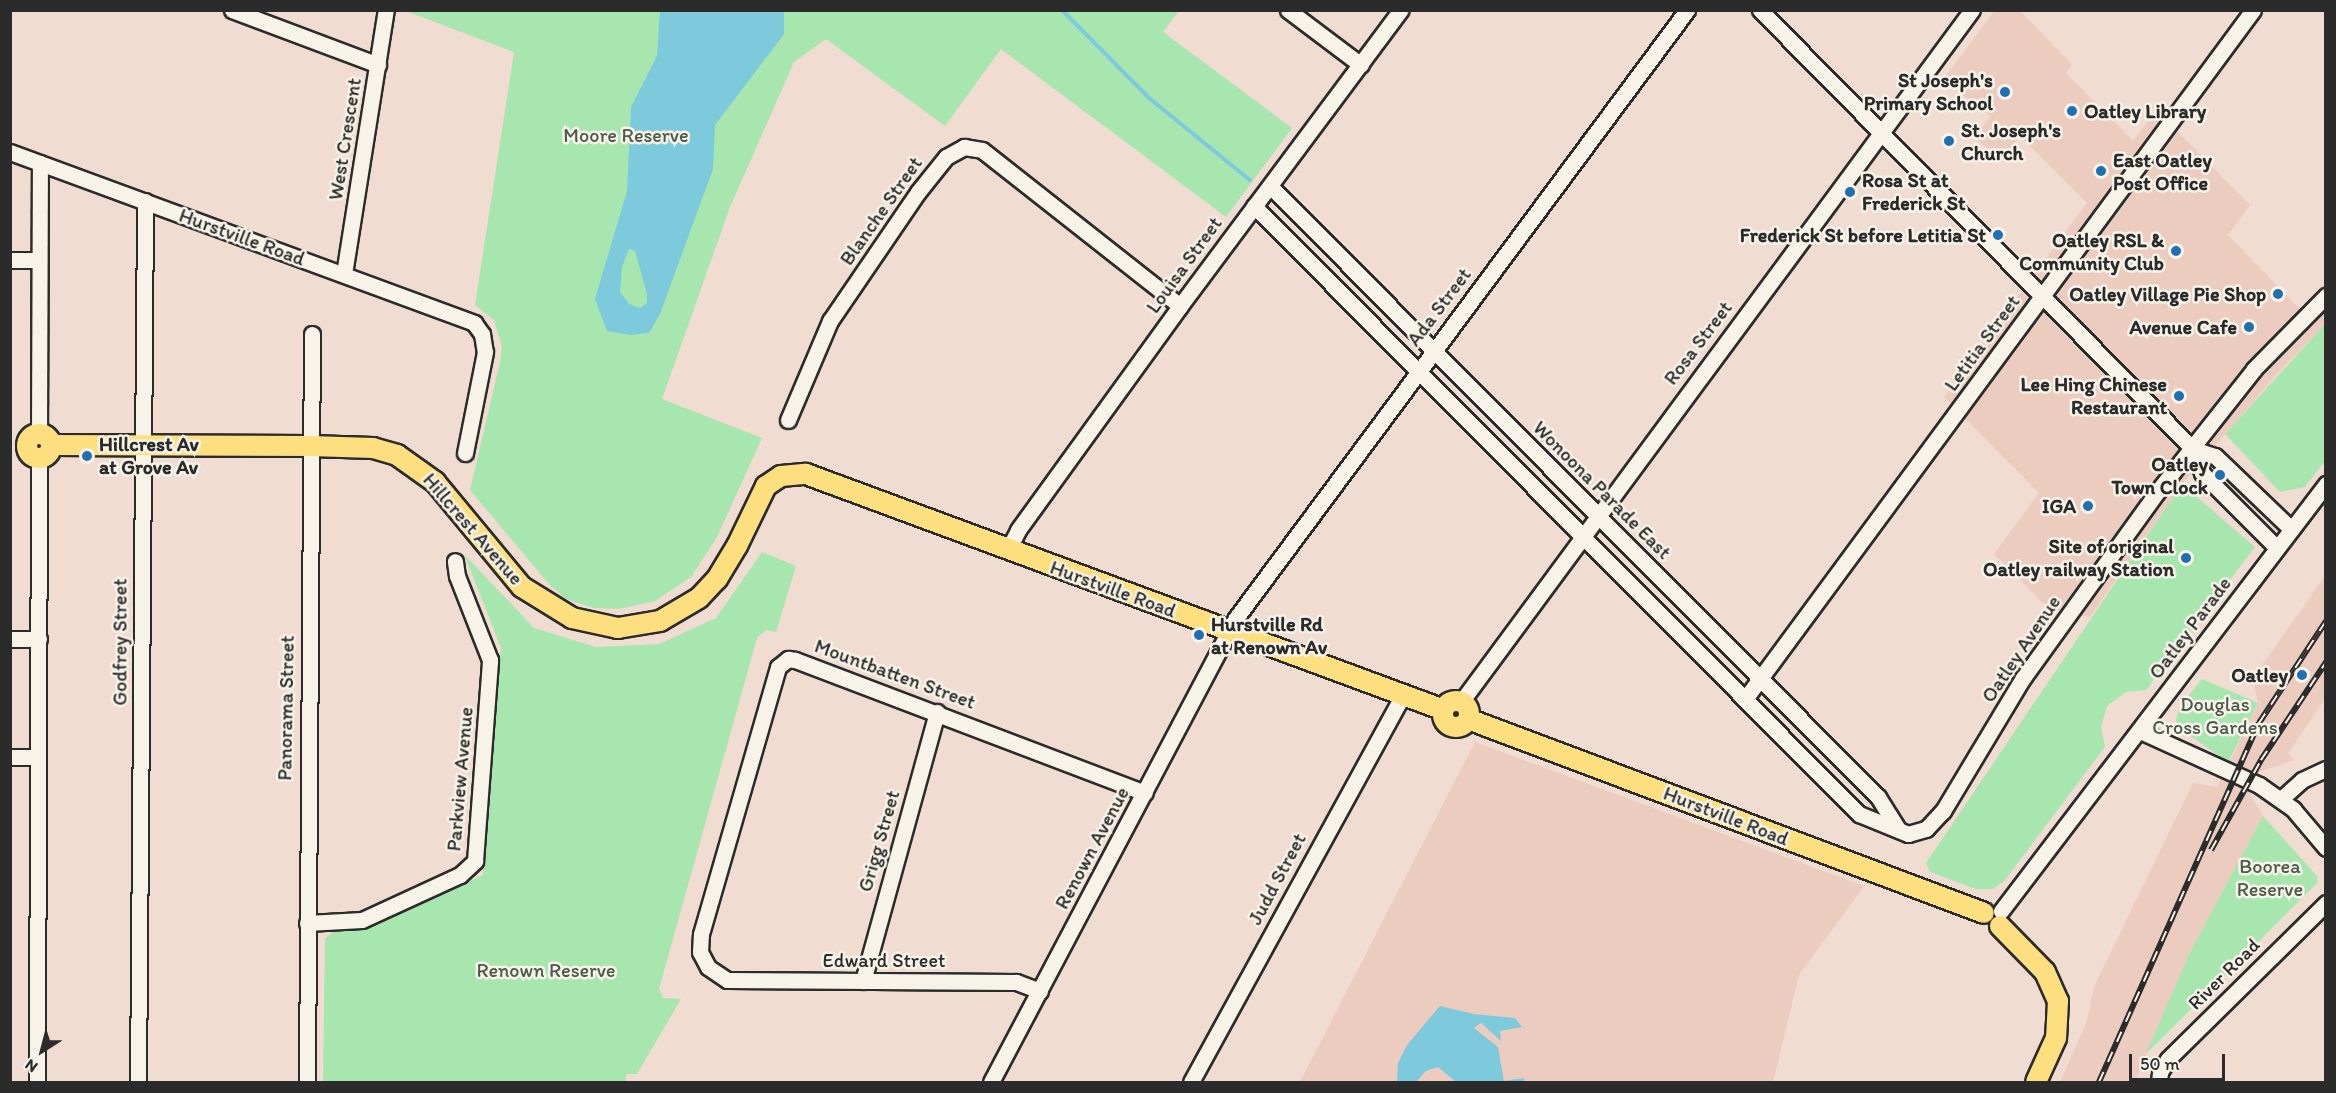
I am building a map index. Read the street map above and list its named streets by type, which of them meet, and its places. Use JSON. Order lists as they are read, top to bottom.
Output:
{
  "streets": {
    "main road": ["Hurstville Road", "Hillcrest Avenue"],
    "street": [
      "West Crescent",
      "Blanche Street",
      "Louisa Street",
      "Ada Street",
      "Rosa Street",
      "Letitia Street",
      "Wonoona Parade East",
      "Oatley Parade",
      "Godfrey Street",
      "Oatley Avenue",
      "Mountbatten Street",
      "Panorama Street",
      "Parkview Avenue",
      "Grigg Street",
      "Renown Avenue",
      "Judd Street",
      "Edward Street",
      "River Road"
    ]
  },
  "crossings": [
    ["West Crescent", "Hurstville Road"],
    ["Blanche Street", "Louisa Street"],
    ["Hurstville Road", "Louisa Street"],
    ["Hurstville Road", "Ada Street"],
    ["Hurstville Road", "Rosa Street"],
    ["Hurstville Road", "Hillcrest Avenue"],
    ["Hurstville Road", "Oatley Parade"],
    ["Hurstville Road", "Godfrey Street"],
    ["Hurstville Road", "Renown Avenue"],
    ["Hurstville Road", "Judd Street"],
    ["Louisa Street", "Wonoona Parade East"],
    ["Ada Street", "Wonoona Parade East"],
    ["Ada Street", "Renown Avenue"],
    ["Rosa Street", "Wonoona Parade East"],
    ["Letitia Street", "Wonoona Parade East"],
    ["Wonoona Parade East", "Oatley Avenue"],
    ["Hillcrest Avenue", "Godfrey Street"],
    ["Hillcrest Avenue", "Panorama Street"],
    ["Mountbatten Street", "Grigg Street"],
    ["Mountbatten Street", "Renown Avenue"],
    ["Mountbatten Street", "Edward Street"],
    ["Panorama Street", "Parkview Avenue"],
    ["Grigg Street", "Edward Street"],
    ["Renown Avenue", "Edward Street"]
  ],
  "parks": [
    "Moore Reserve",
    "Douglas Cross Gardens",
    "Boorea Reserve",
    "Renown Reserve"
  ],
  "places": [
    "St Joseph's Primary School",
    "Oatley Library",
    "St. Joseph's Church",
    "East Oatley Post Office",
    "Rosa St at Frederick St",
    "Frederick St before Letitia St",
    "Oatley RSL & Community Club",
    "Oatley Village Pie Shop",
    "Avenue Cafe",
    "Lee Hing Chinese Restaurant",
    "Hillcrest Av at Grove Av",
    "Oatley Town Clock",
    "IGA",
    "Site of original Oatley railway Station",
    "Hurstville Rd at Renown Av",
    "Oatley"
  ],
  "scale_bar": "50 m",
  "north": "bottom left"
}
